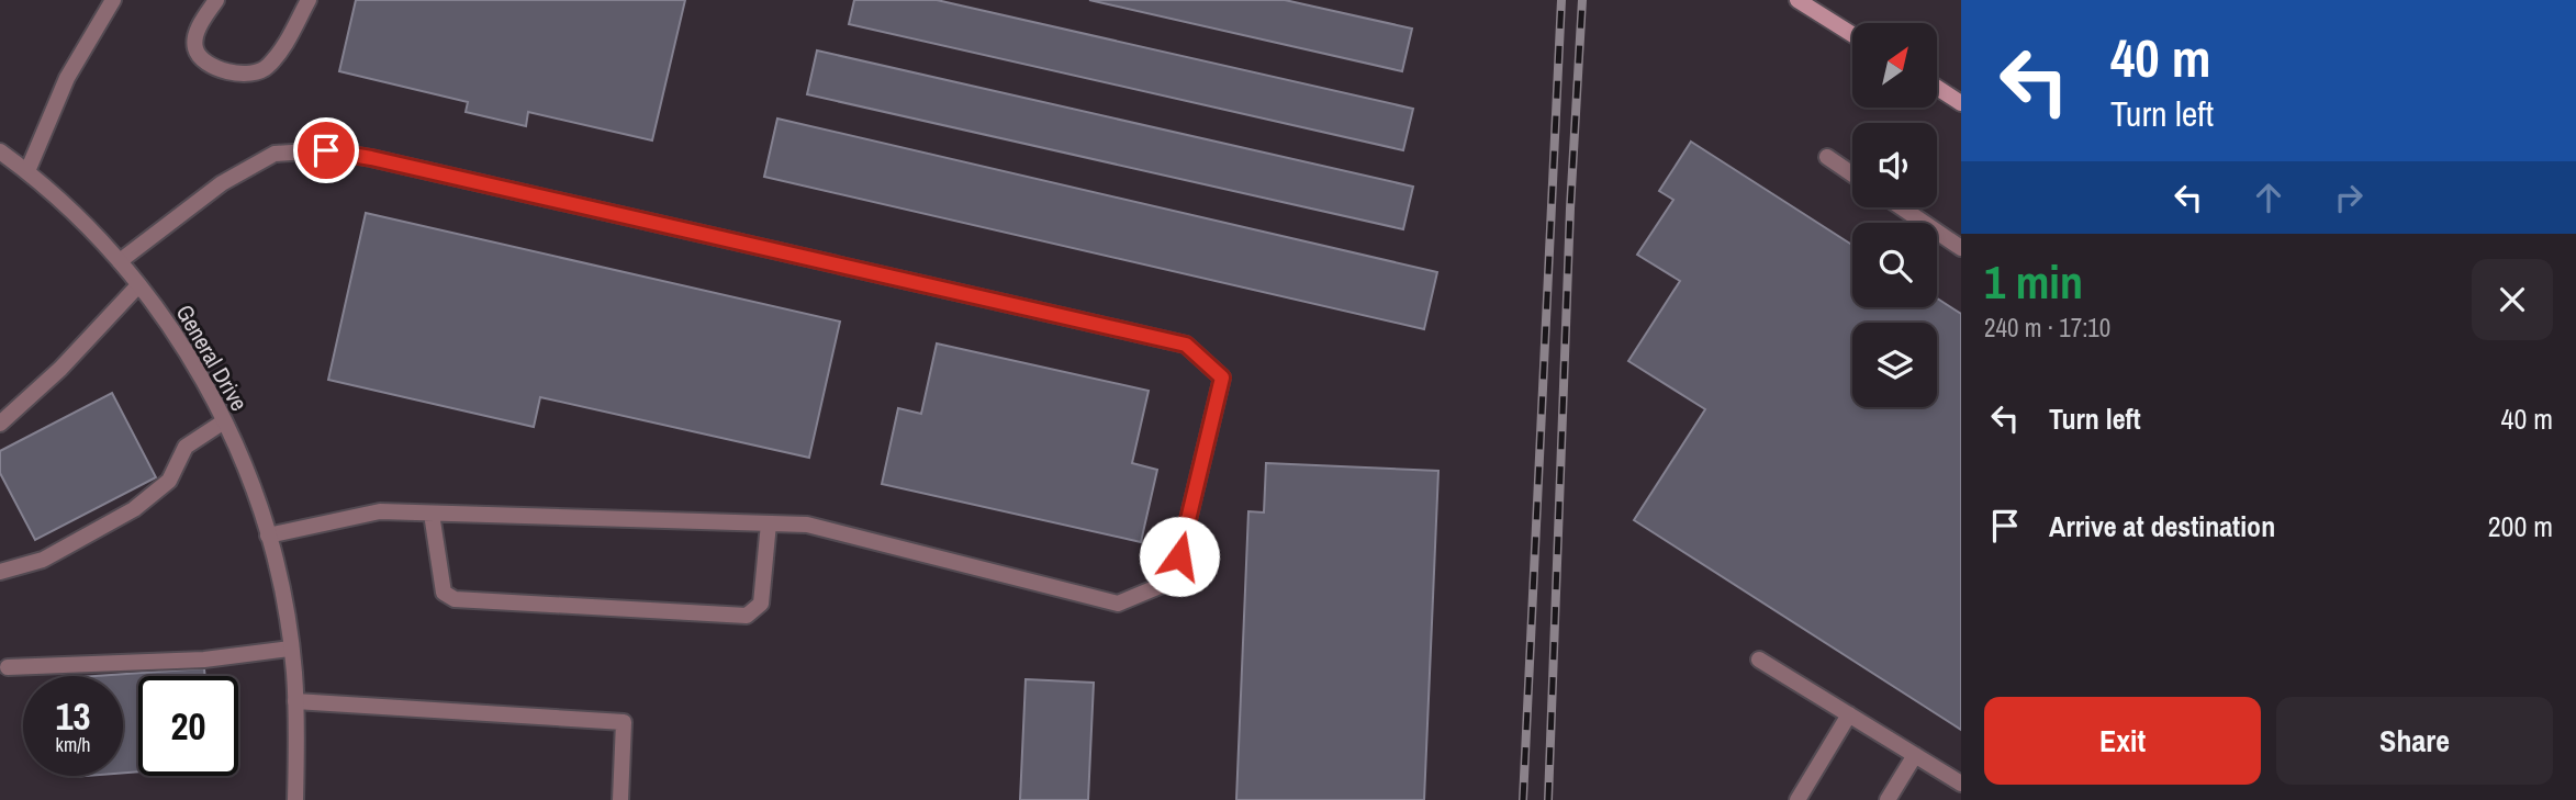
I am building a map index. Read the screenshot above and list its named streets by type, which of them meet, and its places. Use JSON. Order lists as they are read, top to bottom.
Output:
{
  "streets": {
    "street": ["General Drive"]
  },
  "north": "top right",
  "page": {
    "turn": ["40 m", "Turn left"],
    "heading": ["1 min", "240 m · 17:10"],
    "list": [
      {
        "name": "Turn left",
        "value": "40 m"
      },
      {
        "name": "Arrive at destination",
        "value": "200 m"
      }
    ],
    "speed": "13 km/h",
    "limit": "20",
    "buttons": ["Exit", "Share"]
  }
}
